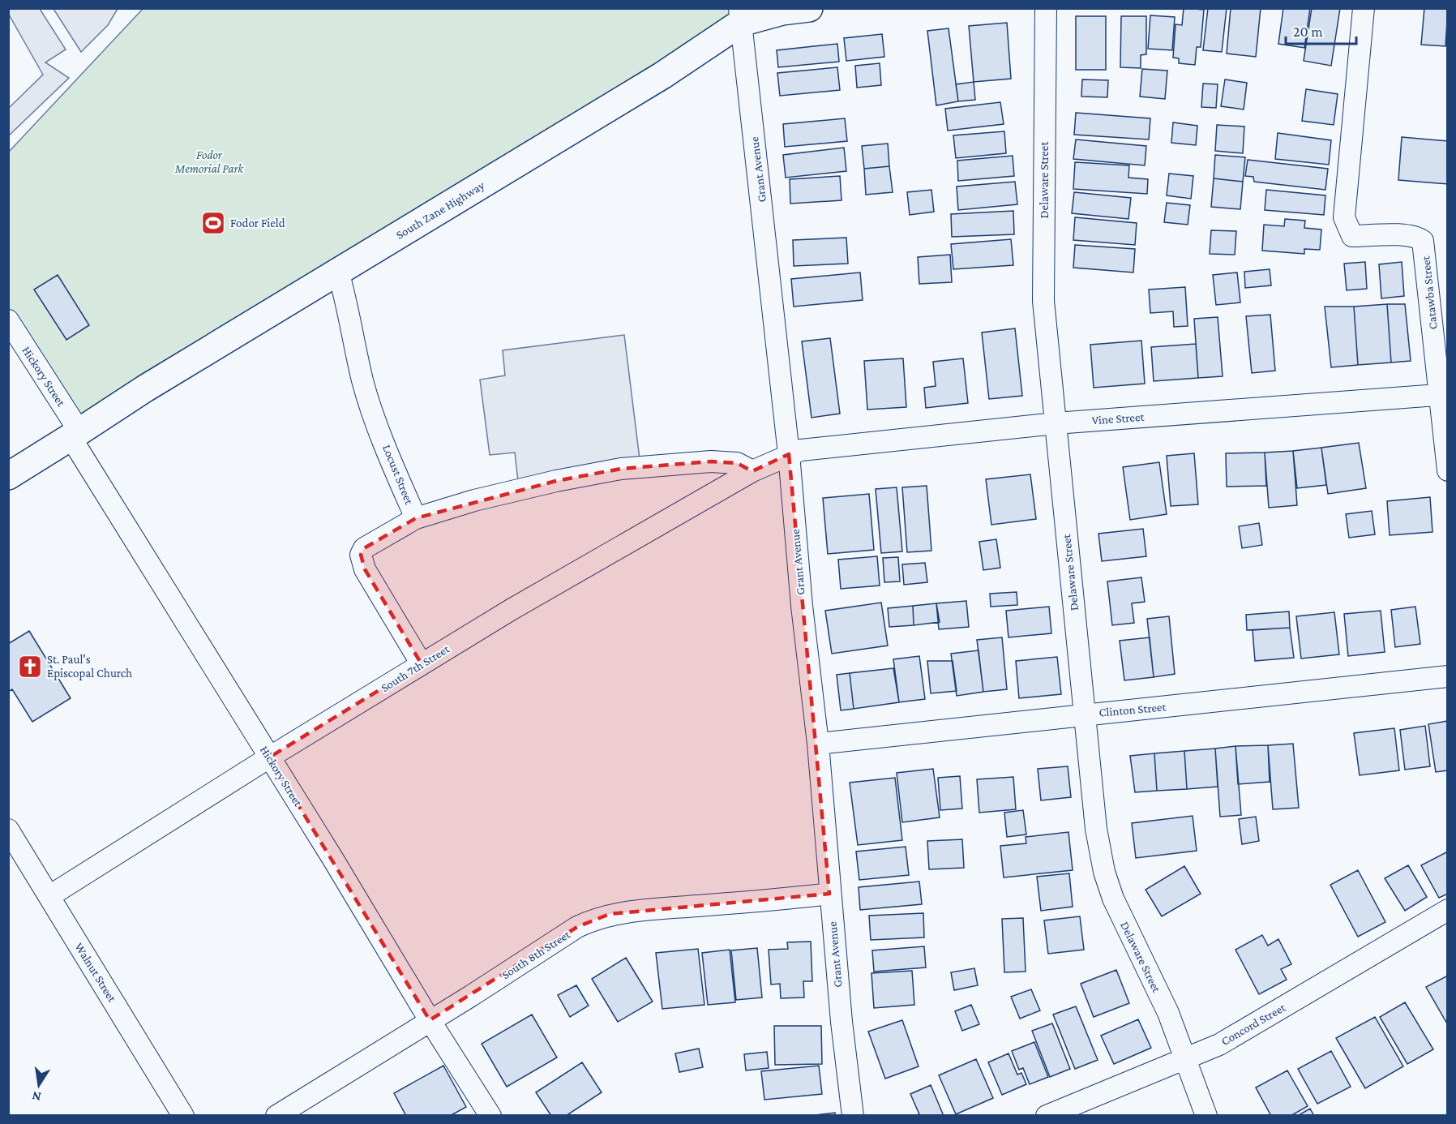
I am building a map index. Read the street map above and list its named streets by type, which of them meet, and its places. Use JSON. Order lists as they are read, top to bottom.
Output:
{
  "streets": {
    "street": [
      "Grant Avenue",
      "Delaware Street",
      "South Zane Highway",
      "Catawba Street",
      "Hickory Street",
      "Vine Street",
      "Locust Street",
      "South 7th Street",
      "Clinton Street",
      "South 8th Street",
      "Walnut Street",
      "Concord Street"
    ]
  },
  "crossings": [
    ["Grant Avenue", "South Zane Highway"],
    ["Grant Avenue", "Vine Street"],
    ["Grant Avenue", "South 7th Street"],
    ["Grant Avenue", "Clinton Street"],
    ["Grant Avenue", "South 8th Street"],
    ["Delaware Street", "Vine Street"],
    ["Delaware Street", "Clinton Street"],
    ["Delaware Street", "Concord Street"],
    ["South Zane Highway", "Hickory Street"],
    ["South Zane Highway", "Locust Street"],
    ["Catawba Street", "Vine Street"],
    ["Hickory Street", "South 7th Street"],
    ["Hickory Street", "South 8th Street"],
    ["Vine Street", "South 7th Street"],
    ["Locust Street", "South 7th Street"],
    ["South 7th Street", "Walnut Street"]
  ],
  "parks": ["Fodor Memorial Park"],
  "places": {
    "sports": ["Fodor Field"],
    "church": ["St. Paul's Episcopal Church"]
  },
  "scale_bar": "20 m",
  "north": "bottom"
}
